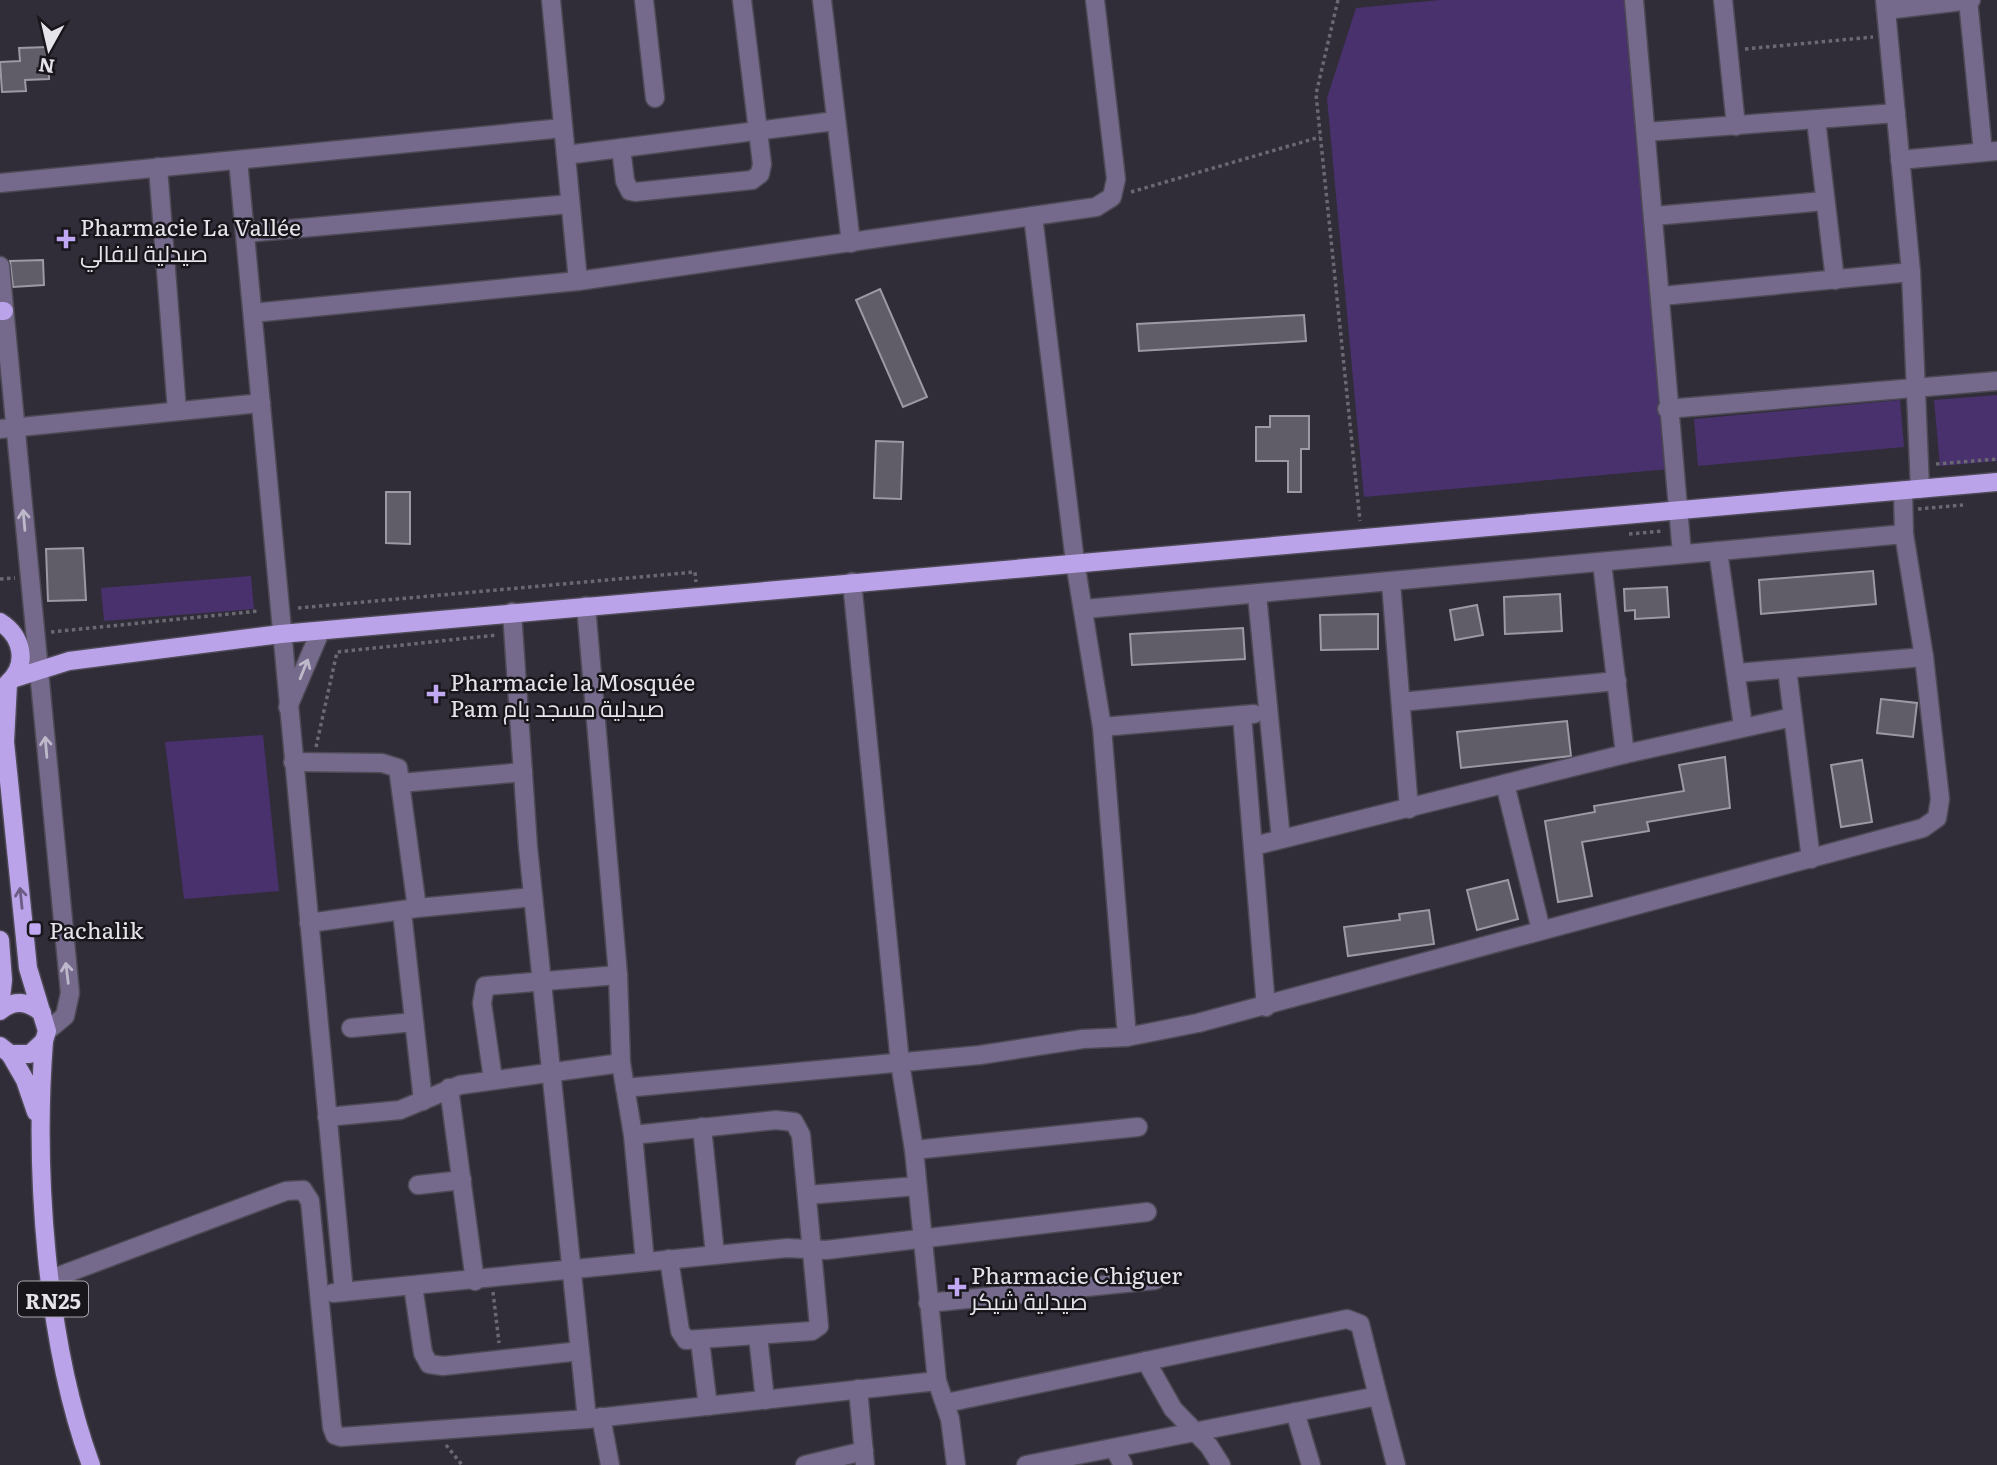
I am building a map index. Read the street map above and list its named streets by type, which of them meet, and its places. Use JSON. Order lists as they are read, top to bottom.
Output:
{
  "streets": {
    "main road": ["RN25"]
  },
  "places": {
    "health": ["Pharmacie La Vallée صيدلية لافالي", "Pharmacie la Mosquée Pam صيدلية مسجد بام", "Pharmacie Chiguer صيدلية شيكر"],
    "transit": ["Pachalik"]
  },
  "north": "bottom"
}
